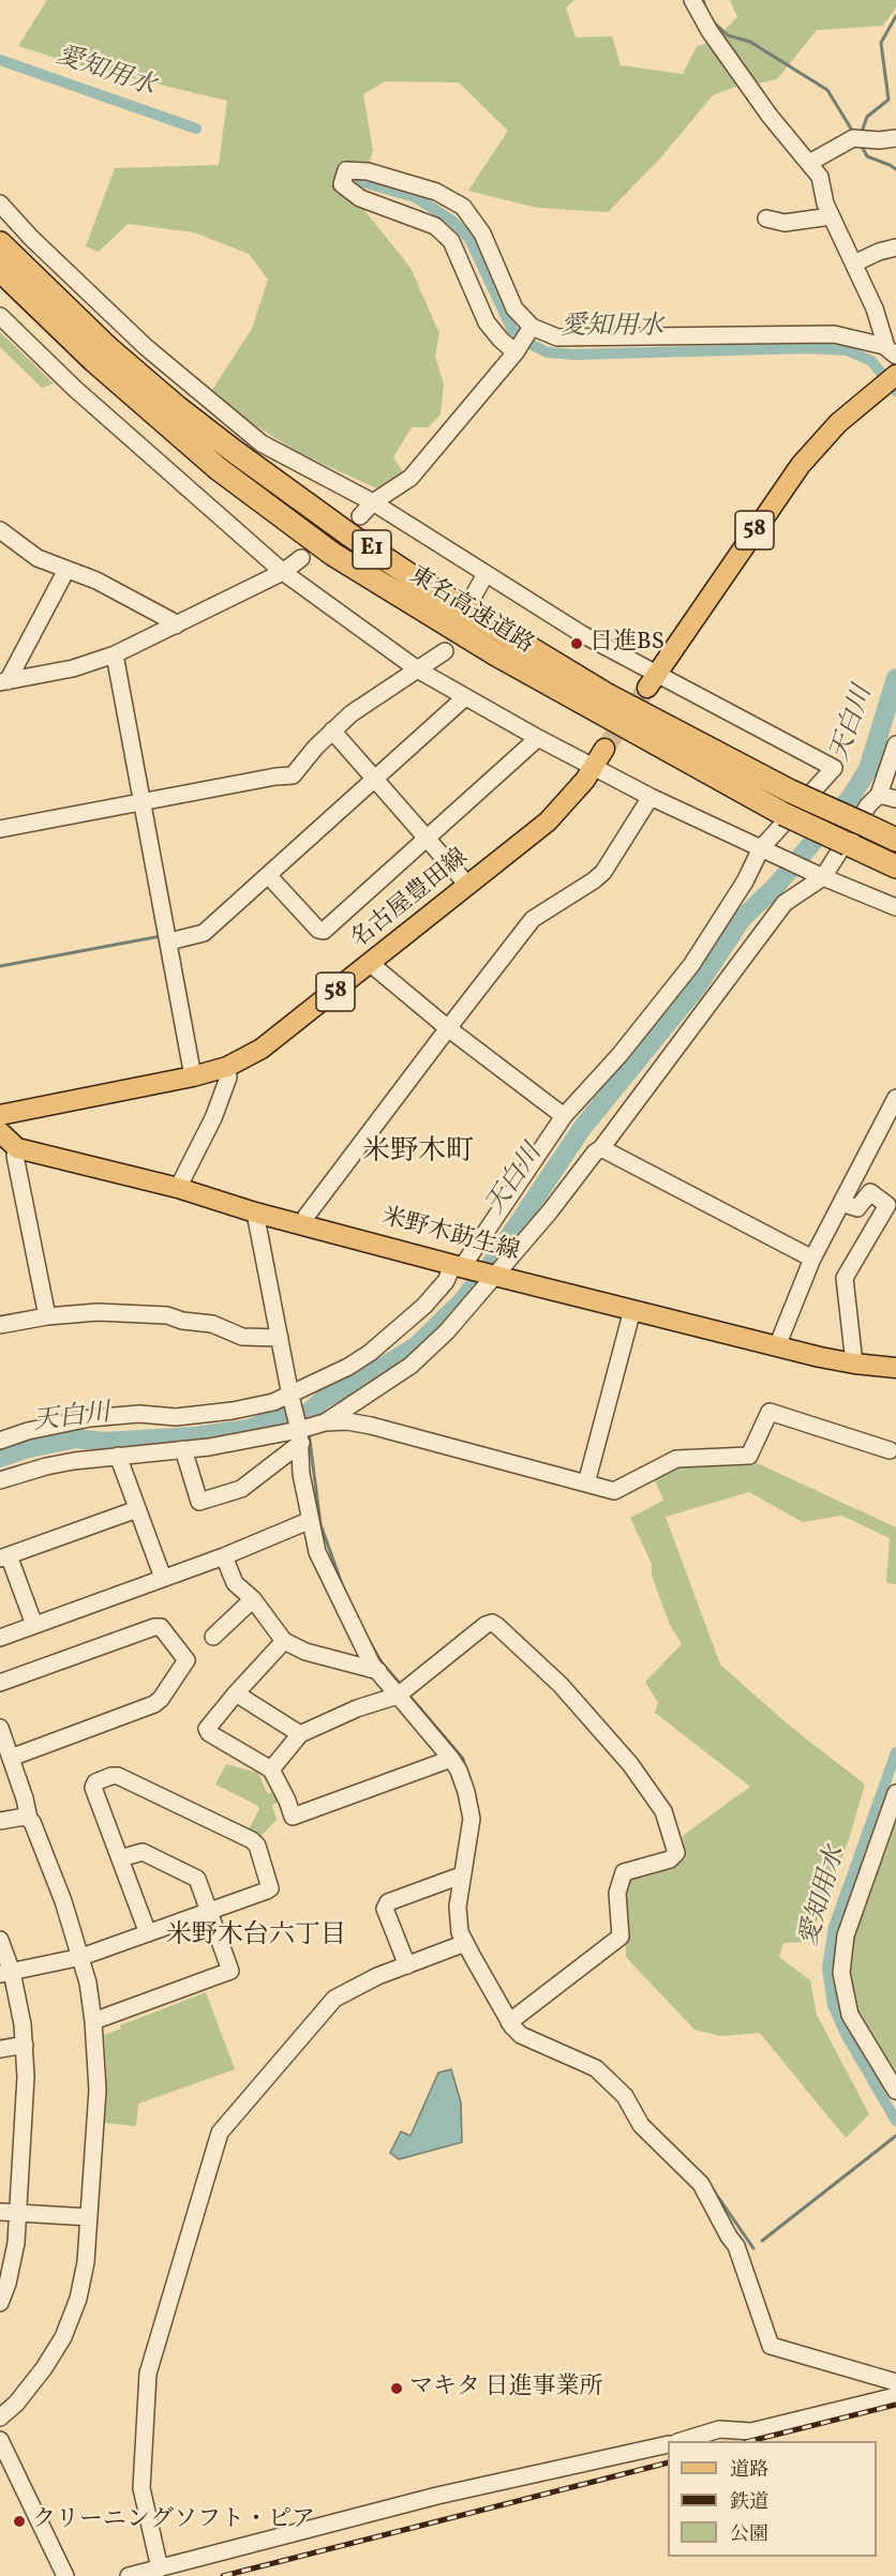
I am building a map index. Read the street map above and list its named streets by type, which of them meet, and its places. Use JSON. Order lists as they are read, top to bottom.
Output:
{
  "streets": {
    "highway": ["E1", "東名高速道路"],
    "main road": ["58", "名古屋豊田線", "米野木莇生線"]
  },
  "districts": ["米野木町", "米野木台六丁目"],
  "water": ["愛知用水", "天白川"],
  "places": ["日進BS", "マキタ 日進事業所", "クリーニングソフト・ピア"],
  "legend": ["道路", "鉄道", "公園"]
}
